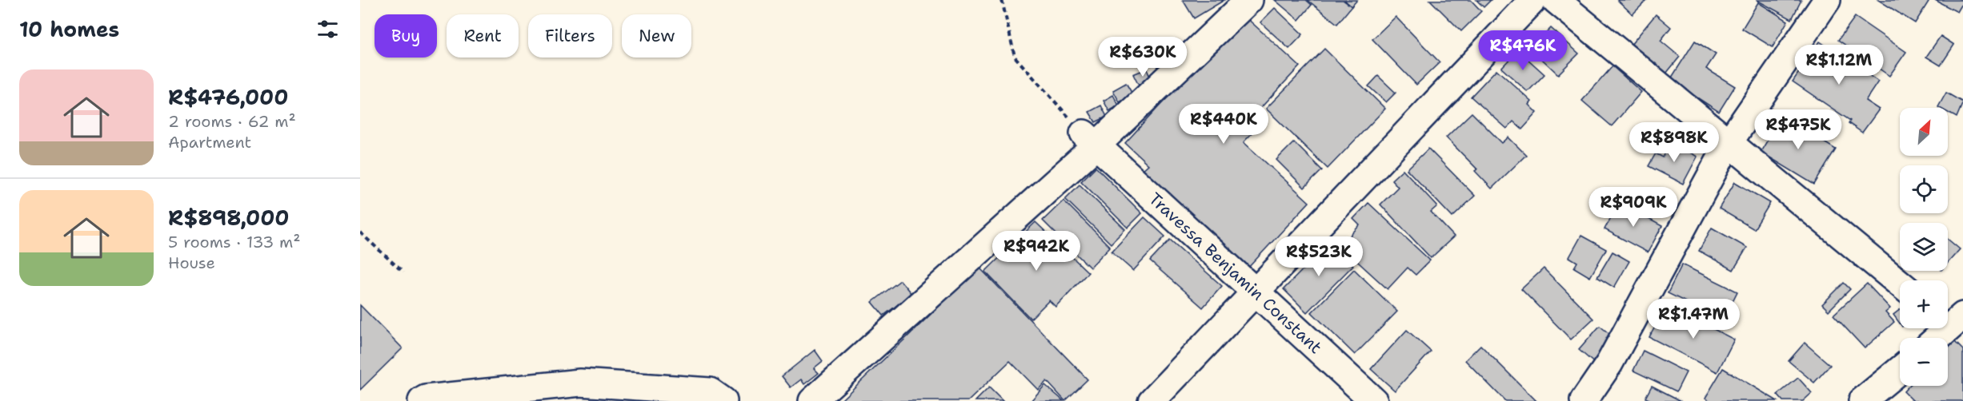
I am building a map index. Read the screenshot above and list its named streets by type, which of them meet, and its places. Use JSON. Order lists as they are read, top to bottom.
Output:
{
  "streets": {
    "street": ["Travessa Benjamin Constant"]
  },
  "north": "top right",
  "page": {
    "heading": "10 homes",
    "chip": [
      "Buy",
      "Rent",
      "Filters",
      "New"
    ],
    "price": [
      "R$476K",
      "R$630K",
      "R$1.12M",
      "R$440K",
      "R$475K",
      "R$898K",
      "R$909K",
      "R$942K",
      "R$523K",
      "R$1.47M"
    ],
    "list": [
      {
        "name": "R$476,000",
        "note": "2 rooms · 62 m² · Apartment"
      },
      {
        "name": "R$898,000",
        "note": "5 rooms · 133 m² · House"
      }
    ],
    "map_buttons": ["+", "−"]
  }
}
